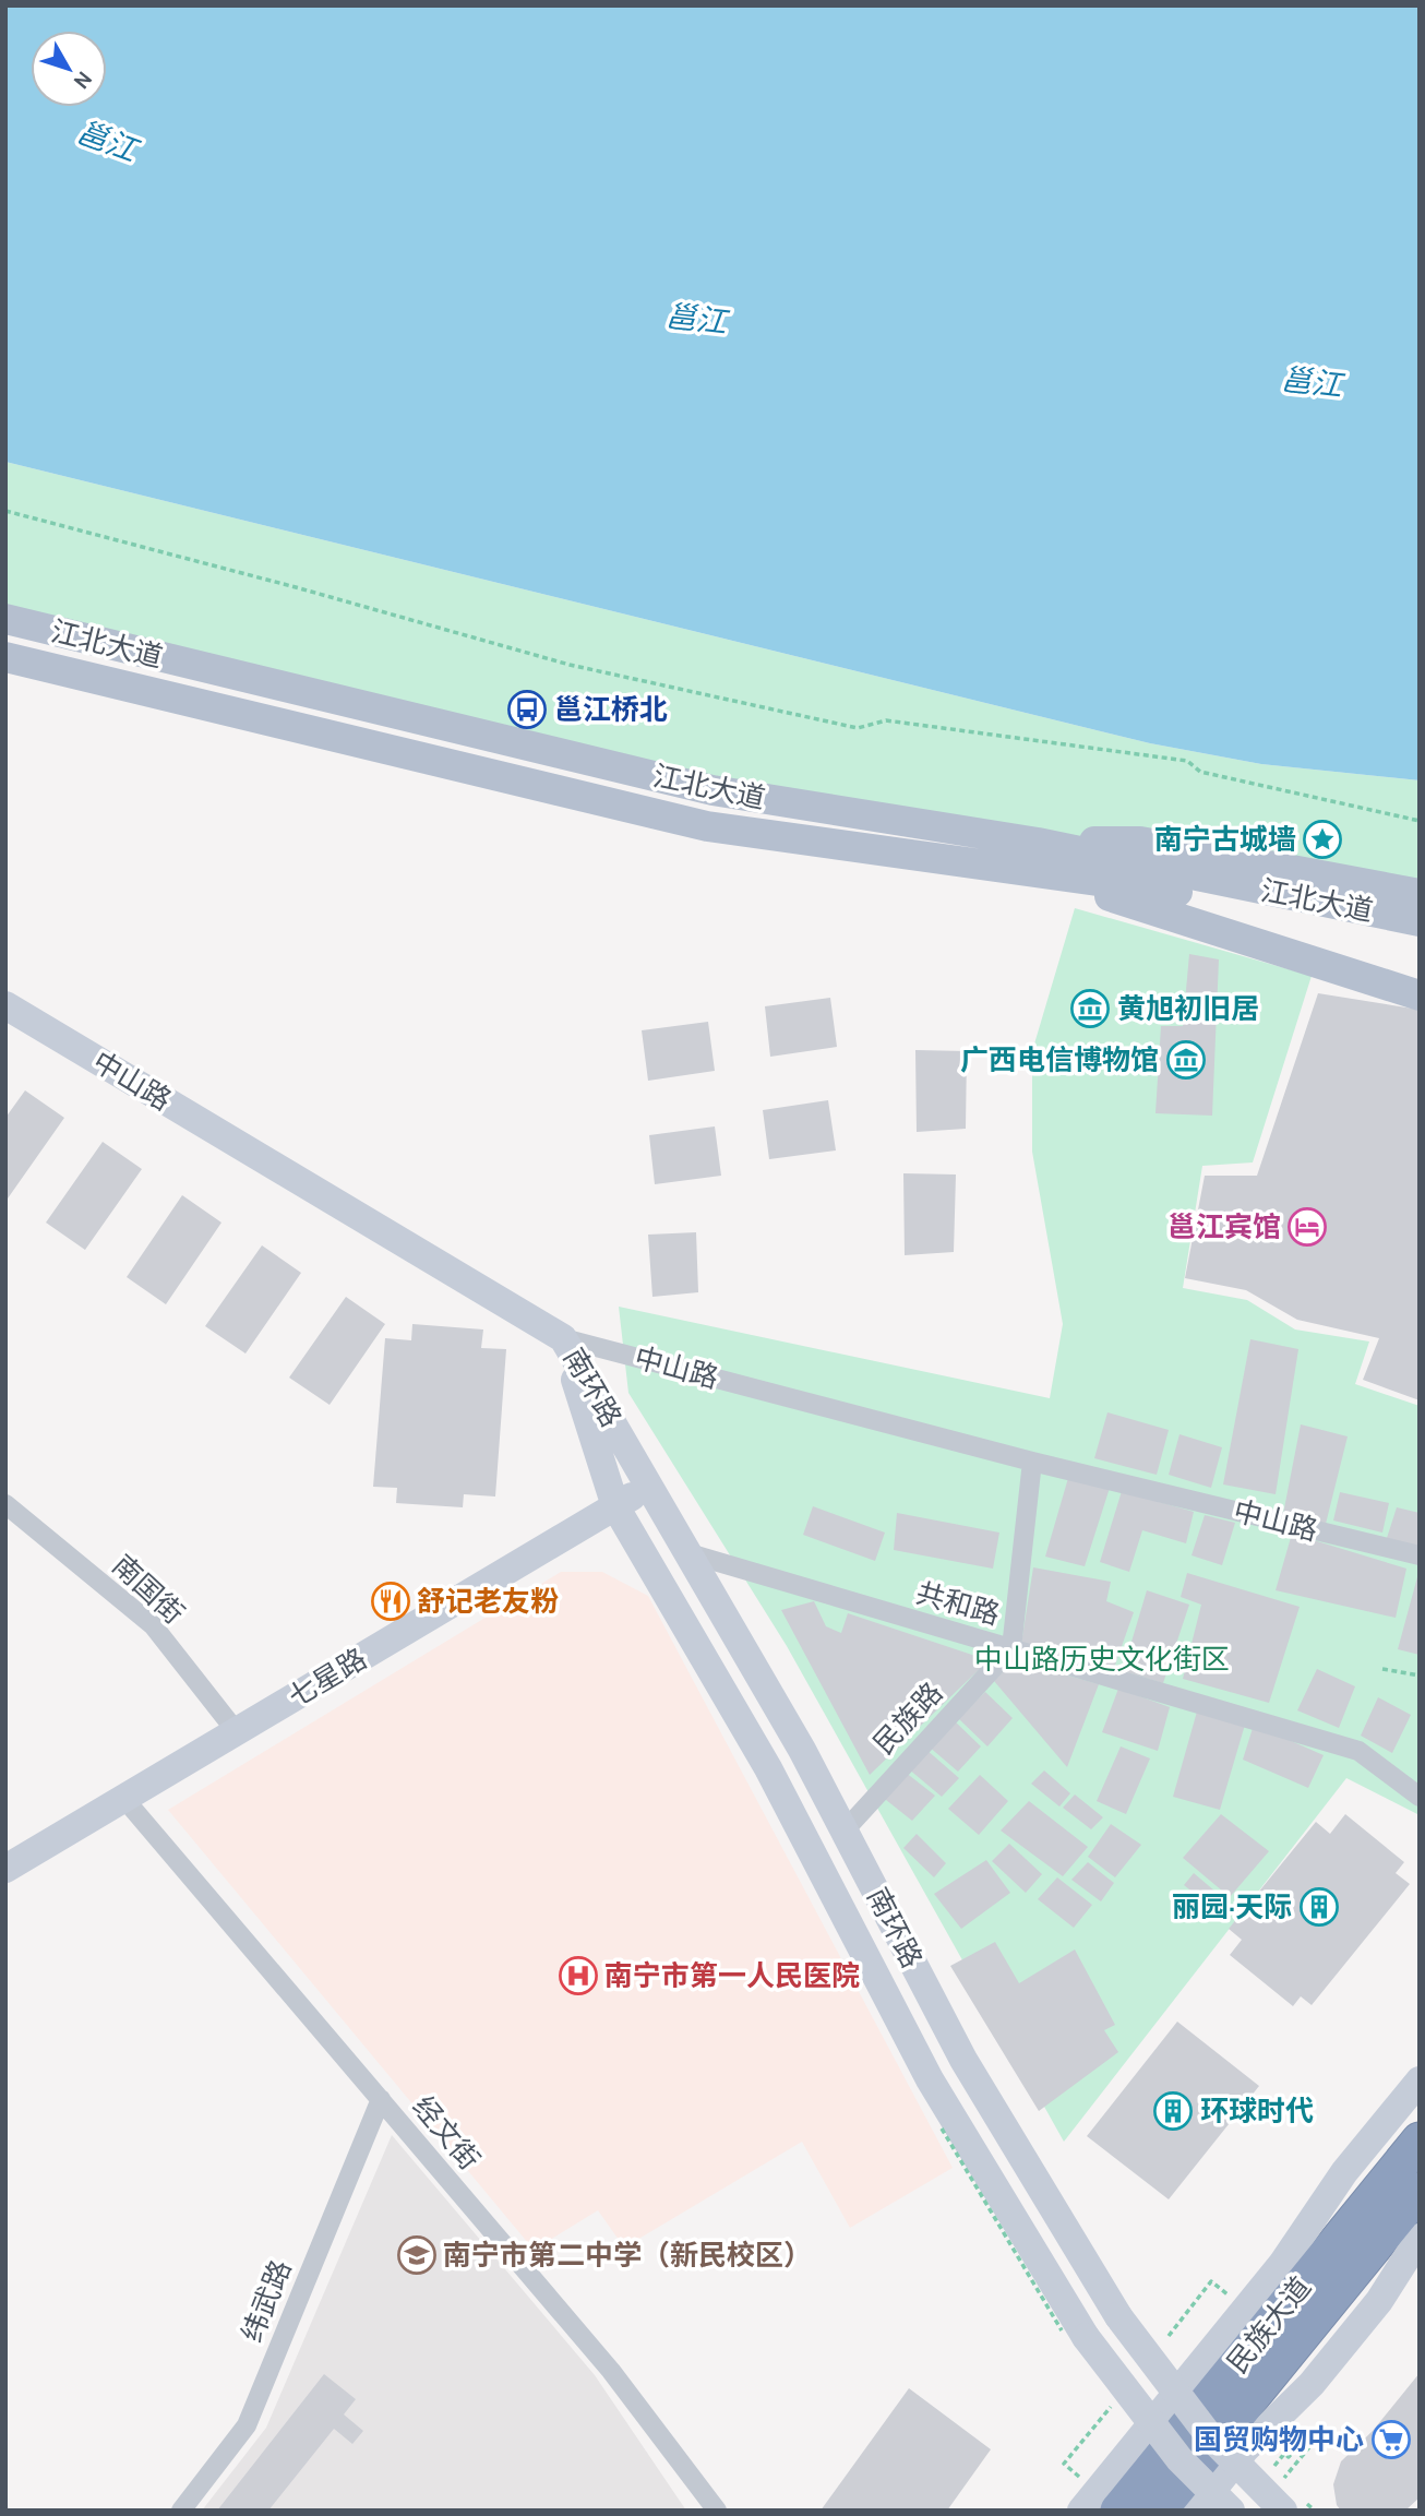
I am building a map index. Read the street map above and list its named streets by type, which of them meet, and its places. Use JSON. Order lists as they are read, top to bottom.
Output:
{
  "streets": {
    "highway": ["民族大道"],
    "main road": [
      "江北大道",
      "中山路",
      "南环路",
      "七星路"
    ],
    "street": [
      "南国街",
      "共和路",
      "民族路",
      "经文街",
      "纬武路"
    ]
  },
  "crossings": [
    ["中山路", "南环路"],
    ["南环路", "共和路"],
    ["南环路", "七星路"],
    ["南环路", "民族路"],
    ["南国街", "七星路"],
    ["共和路", "民族路"],
    ["七星路", "经文街"],
    ["经文街", "纬武路"]
  ],
  "water": ["邕江"],
  "parks": ["中山路历史文化街区"],
  "places": {
    "bus stop": ["邕江桥北"],
    "place": ["南宁古城墙"],
    "museum": ["黄旭初旧居", "广西电信博物馆"],
    "hotel": ["邕江宾馆"],
    "restaurant": ["舒记老友粉"],
    "building": ["丽园·天际", "环球时代"],
    "hospital": ["南宁市第一人民医院"],
    "school or university": ["南宁市第二中学（新民校区）"],
    "supermarket": ["国贸购物中心"]
  },
  "north": "bottom right"
}
